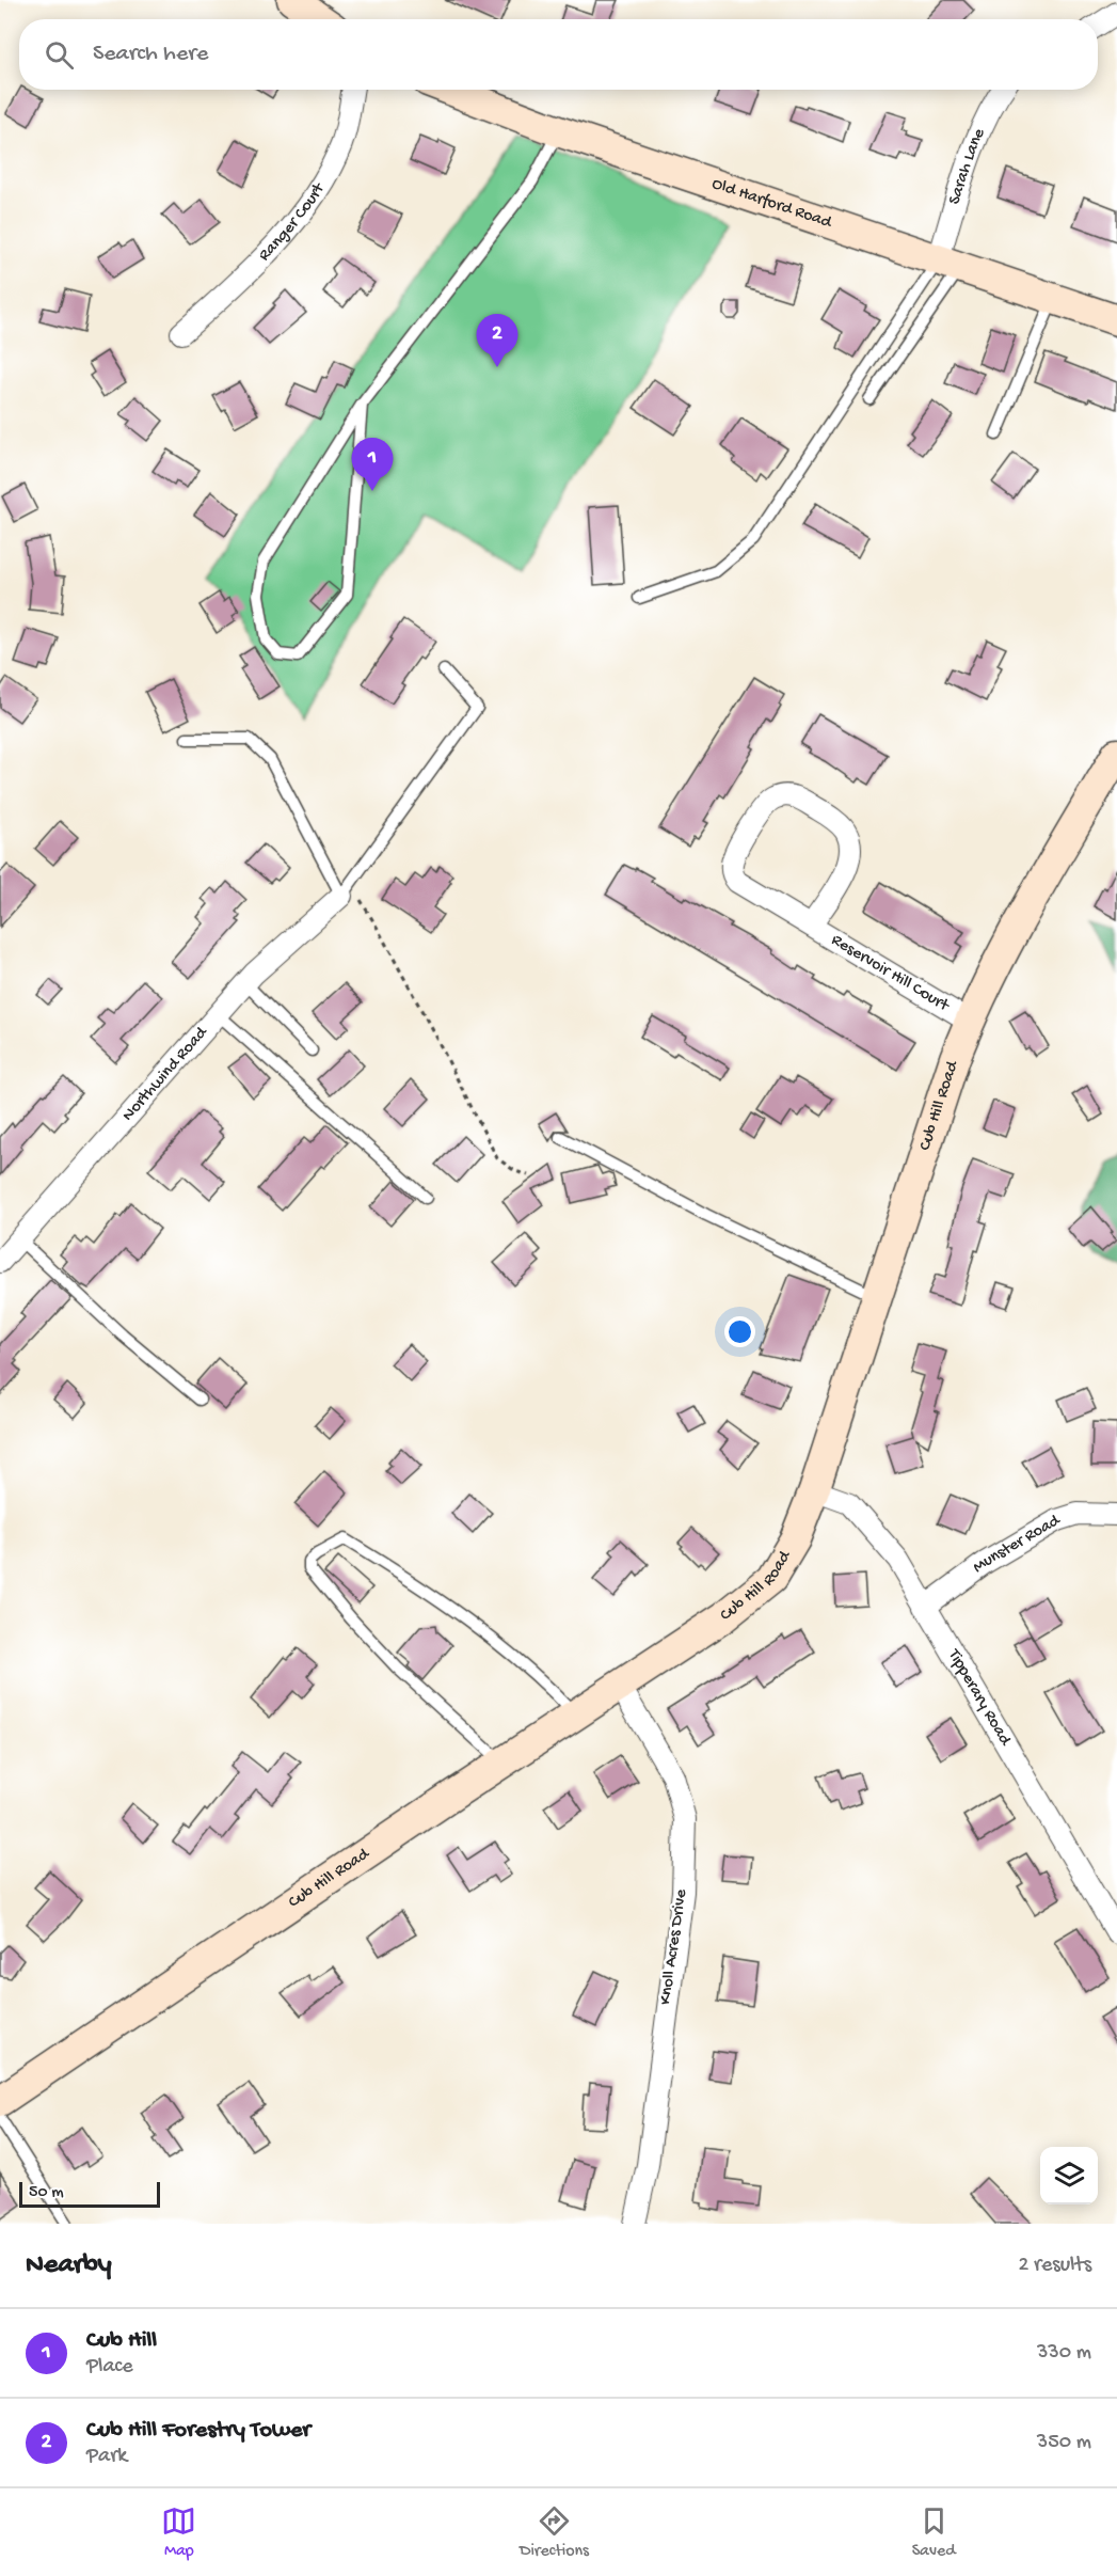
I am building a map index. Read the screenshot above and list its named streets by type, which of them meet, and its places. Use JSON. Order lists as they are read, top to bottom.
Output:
{
  "streets": {
    "street": [
      "Sarah Lane",
      "Old Harford Road",
      "Ranger Court",
      "Reservoir Hill Court",
      "Northwind Road",
      "Cub Hill Road",
      "Munster Road",
      "Tipperary Road",
      "Knoll Acres Drive"
    ]
  },
  "crossings": [
    ["Sarah Lane", "Old Harford Road"],
    ["Reservoir Hill Court", "Cub Hill Road"],
    ["Cub Hill Road", "Tipperary Road"],
    ["Cub Hill Road", "Knoll Acres Drive"],
    ["Munster Road", "Tipperary Road"]
  ],
  "scale_bar": "50 m",
  "page": {
    "search": "Search here",
    "pins": ["2", "1"],
    "scale": "50 m",
    "heading": ["Nearby", "2 results"],
    "list": [
      {
        "mark": "1",
        "name": "Cub Hill",
        "note": "Place",
        "value": "330 m"
      },
      {
        "mark": "2",
        "name": "Cub Hill Forestry Tower",
        "note": "Park",
        "value": "350 m"
      }
    ],
    "nav": ["Map", "Directions", "Saved"]
  }
}
